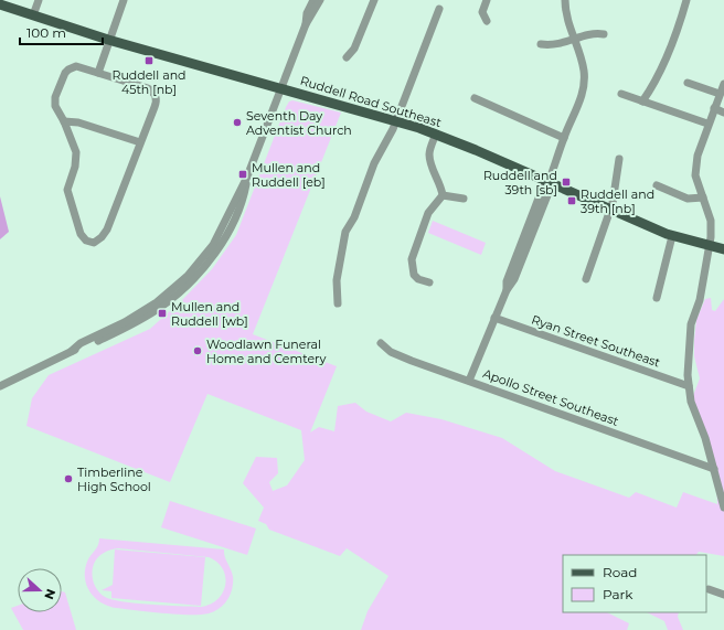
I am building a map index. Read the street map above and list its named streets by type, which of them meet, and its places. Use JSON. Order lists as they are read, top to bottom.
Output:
{
  "streets": {
    "main road": ["Ruddell Road Southeast"],
    "street": ["Ryan Street Southeast", "Apollo Street Southeast"]
  },
  "places": {
    "transit": [
      "Ruddell and 45th [nb]",
      "Mullen and Ruddell [eb]",
      "Ruddell and 39th [sb]",
      "Ruddell and 39th [nb]",
      "Mullen and Ruddell [wb]"
    ],
    "other": ["Seventh Day Adventist Church", "Woodlawn Funeral Home and Cemtery", "Timberline High School"]
  },
  "legend": ["Road", "Park"],
  "scale_bar": "100 m",
  "north": "right"
}
